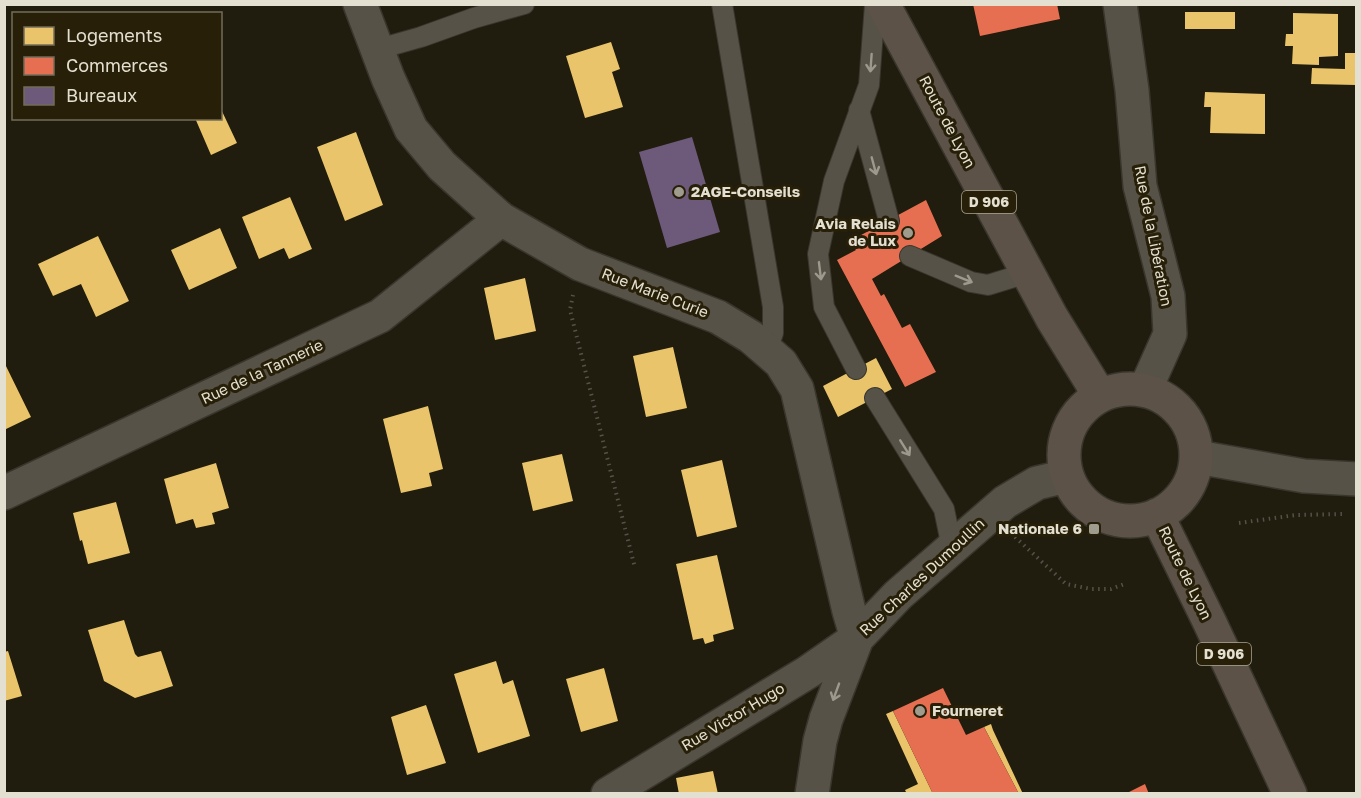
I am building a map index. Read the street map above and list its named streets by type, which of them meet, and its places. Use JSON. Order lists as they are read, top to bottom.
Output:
{
  "streets": {
    "main road": ["Route de Lyon", "D 906"],
    "street": [
      "Rue de la Libération",
      "Rue Marie Curie",
      "Rue de la Tannerie",
      "Rue Charles Dumoullin",
      "Rue Victor Hugo"
    ]
  },
  "crossings": [
    ["Route de Lyon", "Rue de la Libération"],
    ["Route de Lyon", "Rue Charles Dumoullin"],
    ["Rue de la Libération", "Rue Charles Dumoullin"],
    ["Rue Marie Curie", "Rue de la Tannerie"],
    ["Rue Marie Curie", "Rue Charles Dumoullin"],
    ["Rue Marie Curie", "Rue Victor Hugo"],
    ["Rue Charles Dumoullin", "Rue Victor Hugo"]
  ],
  "one_way": ["Rue Charles Dumoullin"],
  "places": {
    "other": ["2AGE-Conseils", "Avia Relais de Lux", "Fourneret"],
    "transit": ["Nationale 6"]
  },
  "legend": ["Logements", "Commerces", "Bureaux"]
}
